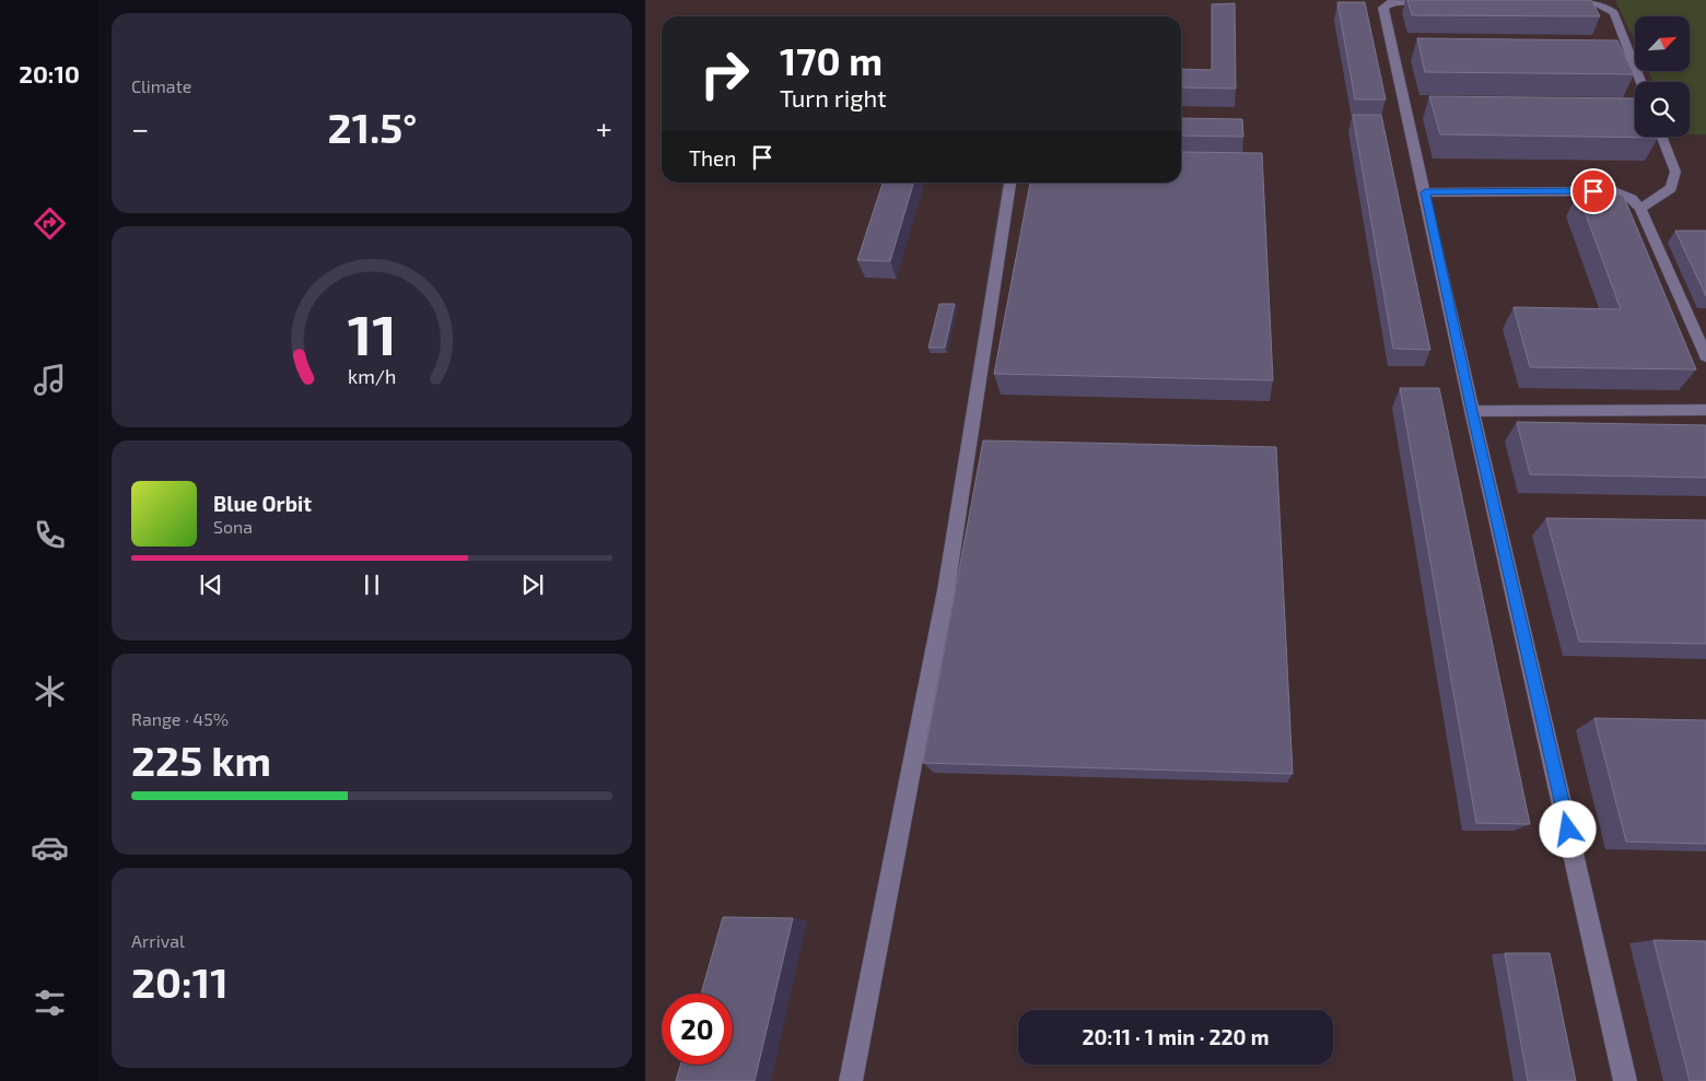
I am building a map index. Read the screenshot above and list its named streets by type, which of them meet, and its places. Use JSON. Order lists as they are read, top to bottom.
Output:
{
  "north": "top right",
  "page": {
    "tabs": "20:10",
    "tile": [
      "Climate",
      ["Range · 45%", "225 km"],
      ["Arrival", "20:11"]
    ],
    "turn": ["170 m", "Turn right"],
    "heat": ["−", "21.5°", "+"],
    "then": "Then",
    "song": ["Blue Orbit", "Sona"],
    "limit": "20",
    "trip": "20:11 · 1 min · 220 m",
    "gauge": ["11", "km/h"]
  }
}
